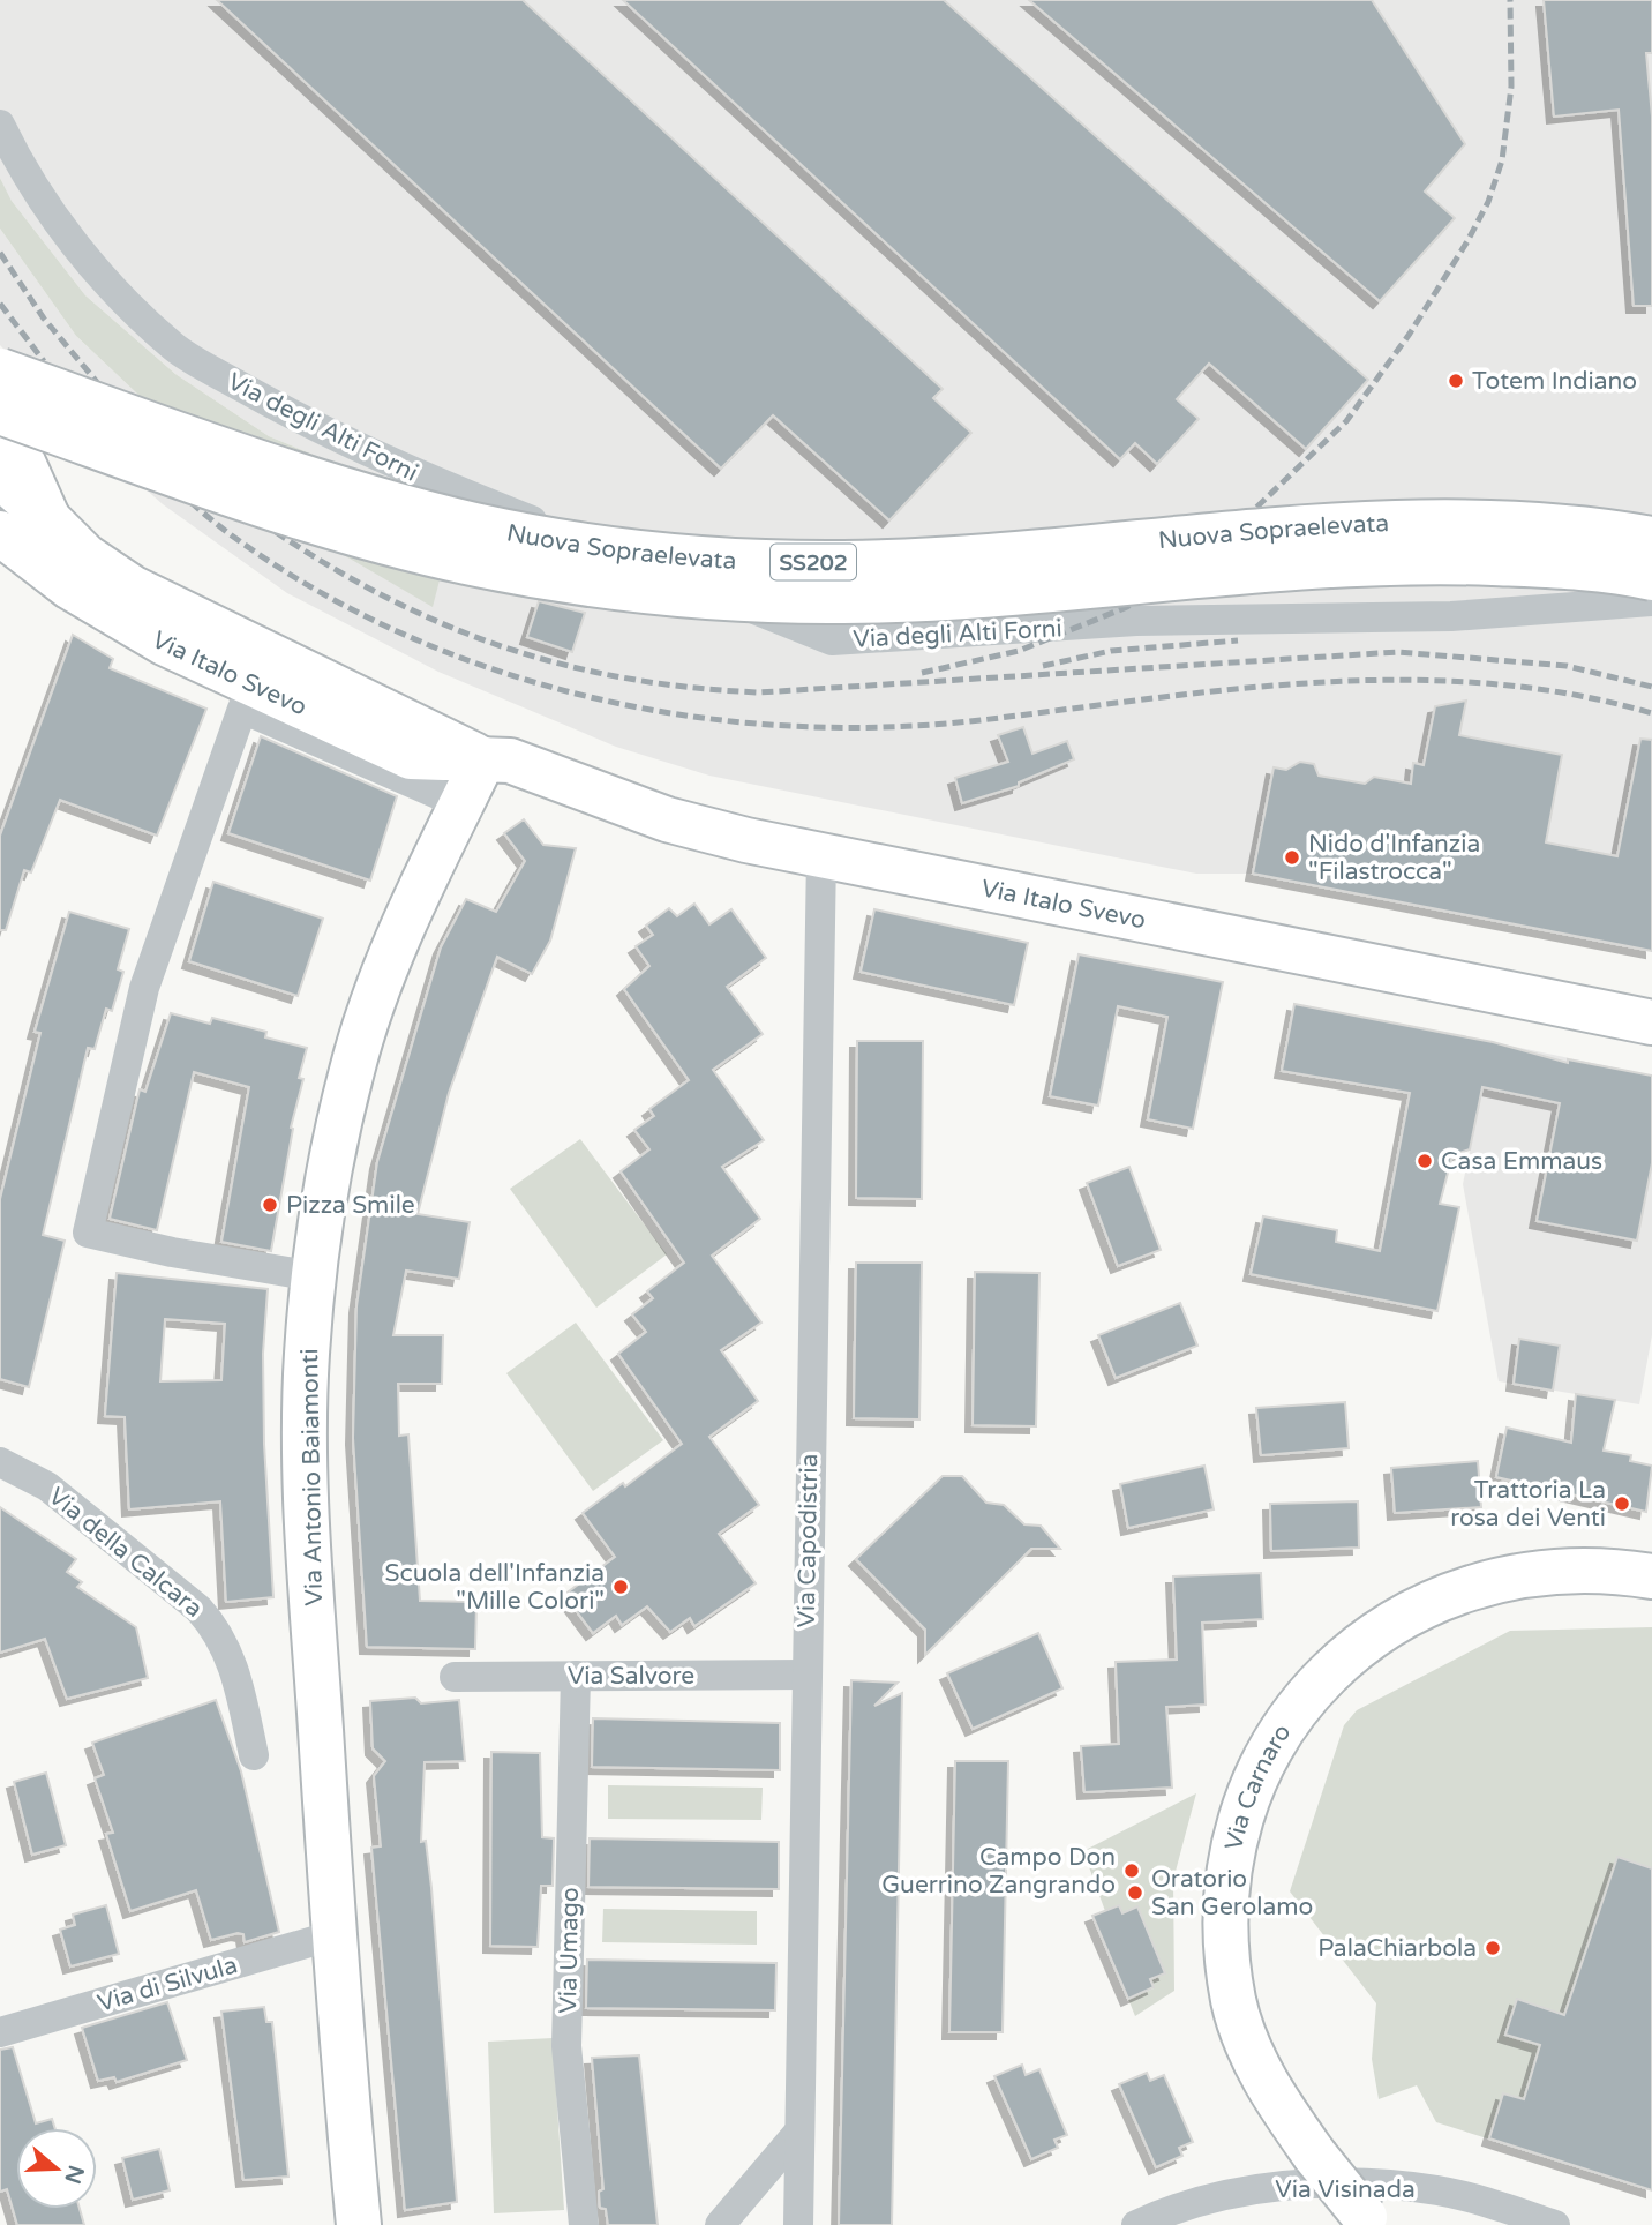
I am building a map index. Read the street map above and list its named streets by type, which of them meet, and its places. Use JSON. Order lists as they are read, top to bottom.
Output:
{
  "streets": {
    "main road": [
      "Nuova Sopraelevata",
      "SS202",
      "Via Italo Svevo",
      "Via Antonio Baiamonti",
      "Via Carnaro"
    ],
    "street": [
      "Via degli Alti Forni",
      "Via Capodistria",
      "Via della Calcara",
      "Via Salvore",
      "Via Umago",
      "Via di Silvula",
      "Via Visinada"
    ]
  },
  "crossings": [
    ["Nuova Sopraelevata", "Via Italo Svevo"],
    ["Via Italo Svevo", "Via Antonio Baiamonti"],
    ["Via Italo Svevo", "Via Capodistria"],
    ["Via Antonio Baiamonti", "Via di Silvula"],
    ["Via Capodistria", "Via Salvore"],
    ["Via Salvore", "Via Umago"]
  ],
  "places": [
    "Totem Indiano",
    "Nido d'Infanzia \"Filastrocca\"",
    "Casa Emmaus",
    "Pizza Smile",
    "Trattoria La rosa dei Venti",
    "Scuola dell'Infanzia \"Mille Colori\"",
    "Campo Don Guerrino Zangrando",
    "Oratorio San Gerolamo",
    "PalaChiarbola"
  ],
  "north": "right"
}
